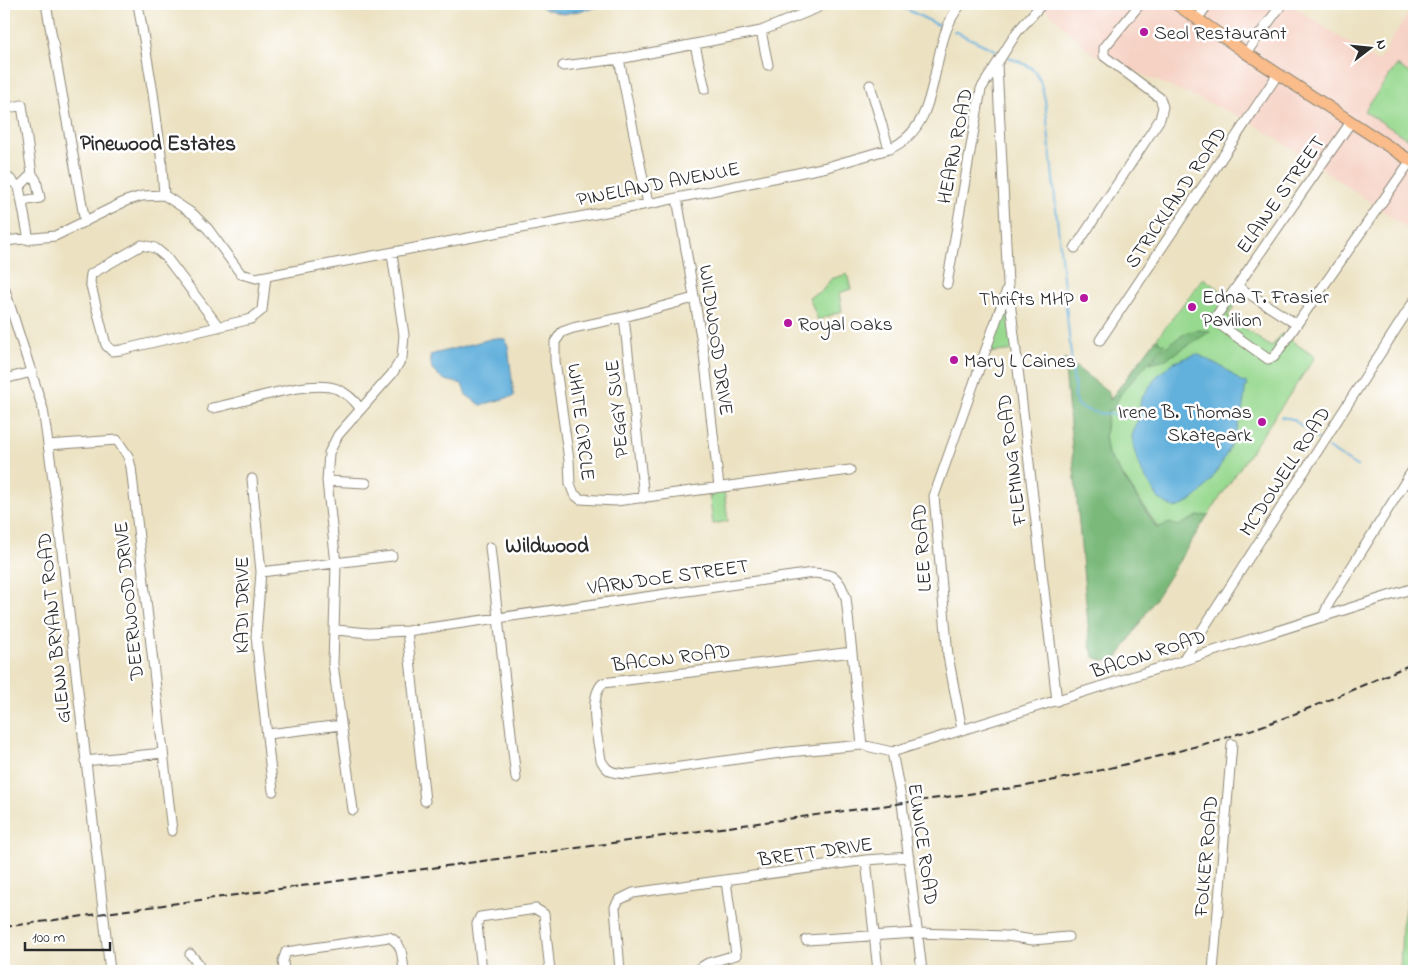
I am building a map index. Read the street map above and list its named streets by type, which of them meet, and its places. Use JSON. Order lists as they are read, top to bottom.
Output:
{
  "streets": {
    "street": [
      "HEARN ROAD",
      "PINELAND AVENUE",
      "ELAINE STREET",
      "STRICKLAND ROAD",
      "WILDWOOD DRIVE",
      "PEGGY SUE",
      "WHITE CIRCLE",
      "FLEMING ROAD",
      "MCDOWELL ROAD",
      "LEE ROAD",
      "VARNDOE STREET",
      "DEERWOOD DRIVE",
      "KADI DRIVE",
      "GLENN BRYANT ROAD",
      "BACON ROAD",
      "EUNICE ROAD",
      "BRETT DRIVE",
      "FOLKER ROAD"
    ]
  },
  "crossings": [
    ["HEARN ROAD", "FLEMING ROAD"],
    ["PINELAND AVENUE", "WILDWOOD DRIVE"],
    ["WILDWOOD DRIVE", "WHITE CIRCLE"],
    ["PEGGY SUE", "WHITE CIRCLE"],
    ["FLEMING ROAD", "LEE ROAD"],
    ["FLEMING ROAD", "BACON ROAD"],
    ["MCDOWELL ROAD", "BACON ROAD"],
    ["LEE ROAD", "BACON ROAD"],
    ["VARNDOE STREET", "BACON ROAD"],
    ["DEERWOOD DRIVE", "GLENN BRYANT ROAD"],
    ["BACON ROAD", "EUNICE ROAD"],
    ["EUNICE ROAD", "BRETT DRIVE"]
  ],
  "districts": ["Pinewood Estates", "Wildwood"],
  "places": [
    "Seol Restaurant",
    "Thrifts MHP",
    "Edna T. Frasier Pavilion",
    "Royal Oaks",
    "Mary L Caines",
    "Irene B. Thomas Skatepark"
  ],
  "scale_bar": "100 m",
  "north": "right"
}
